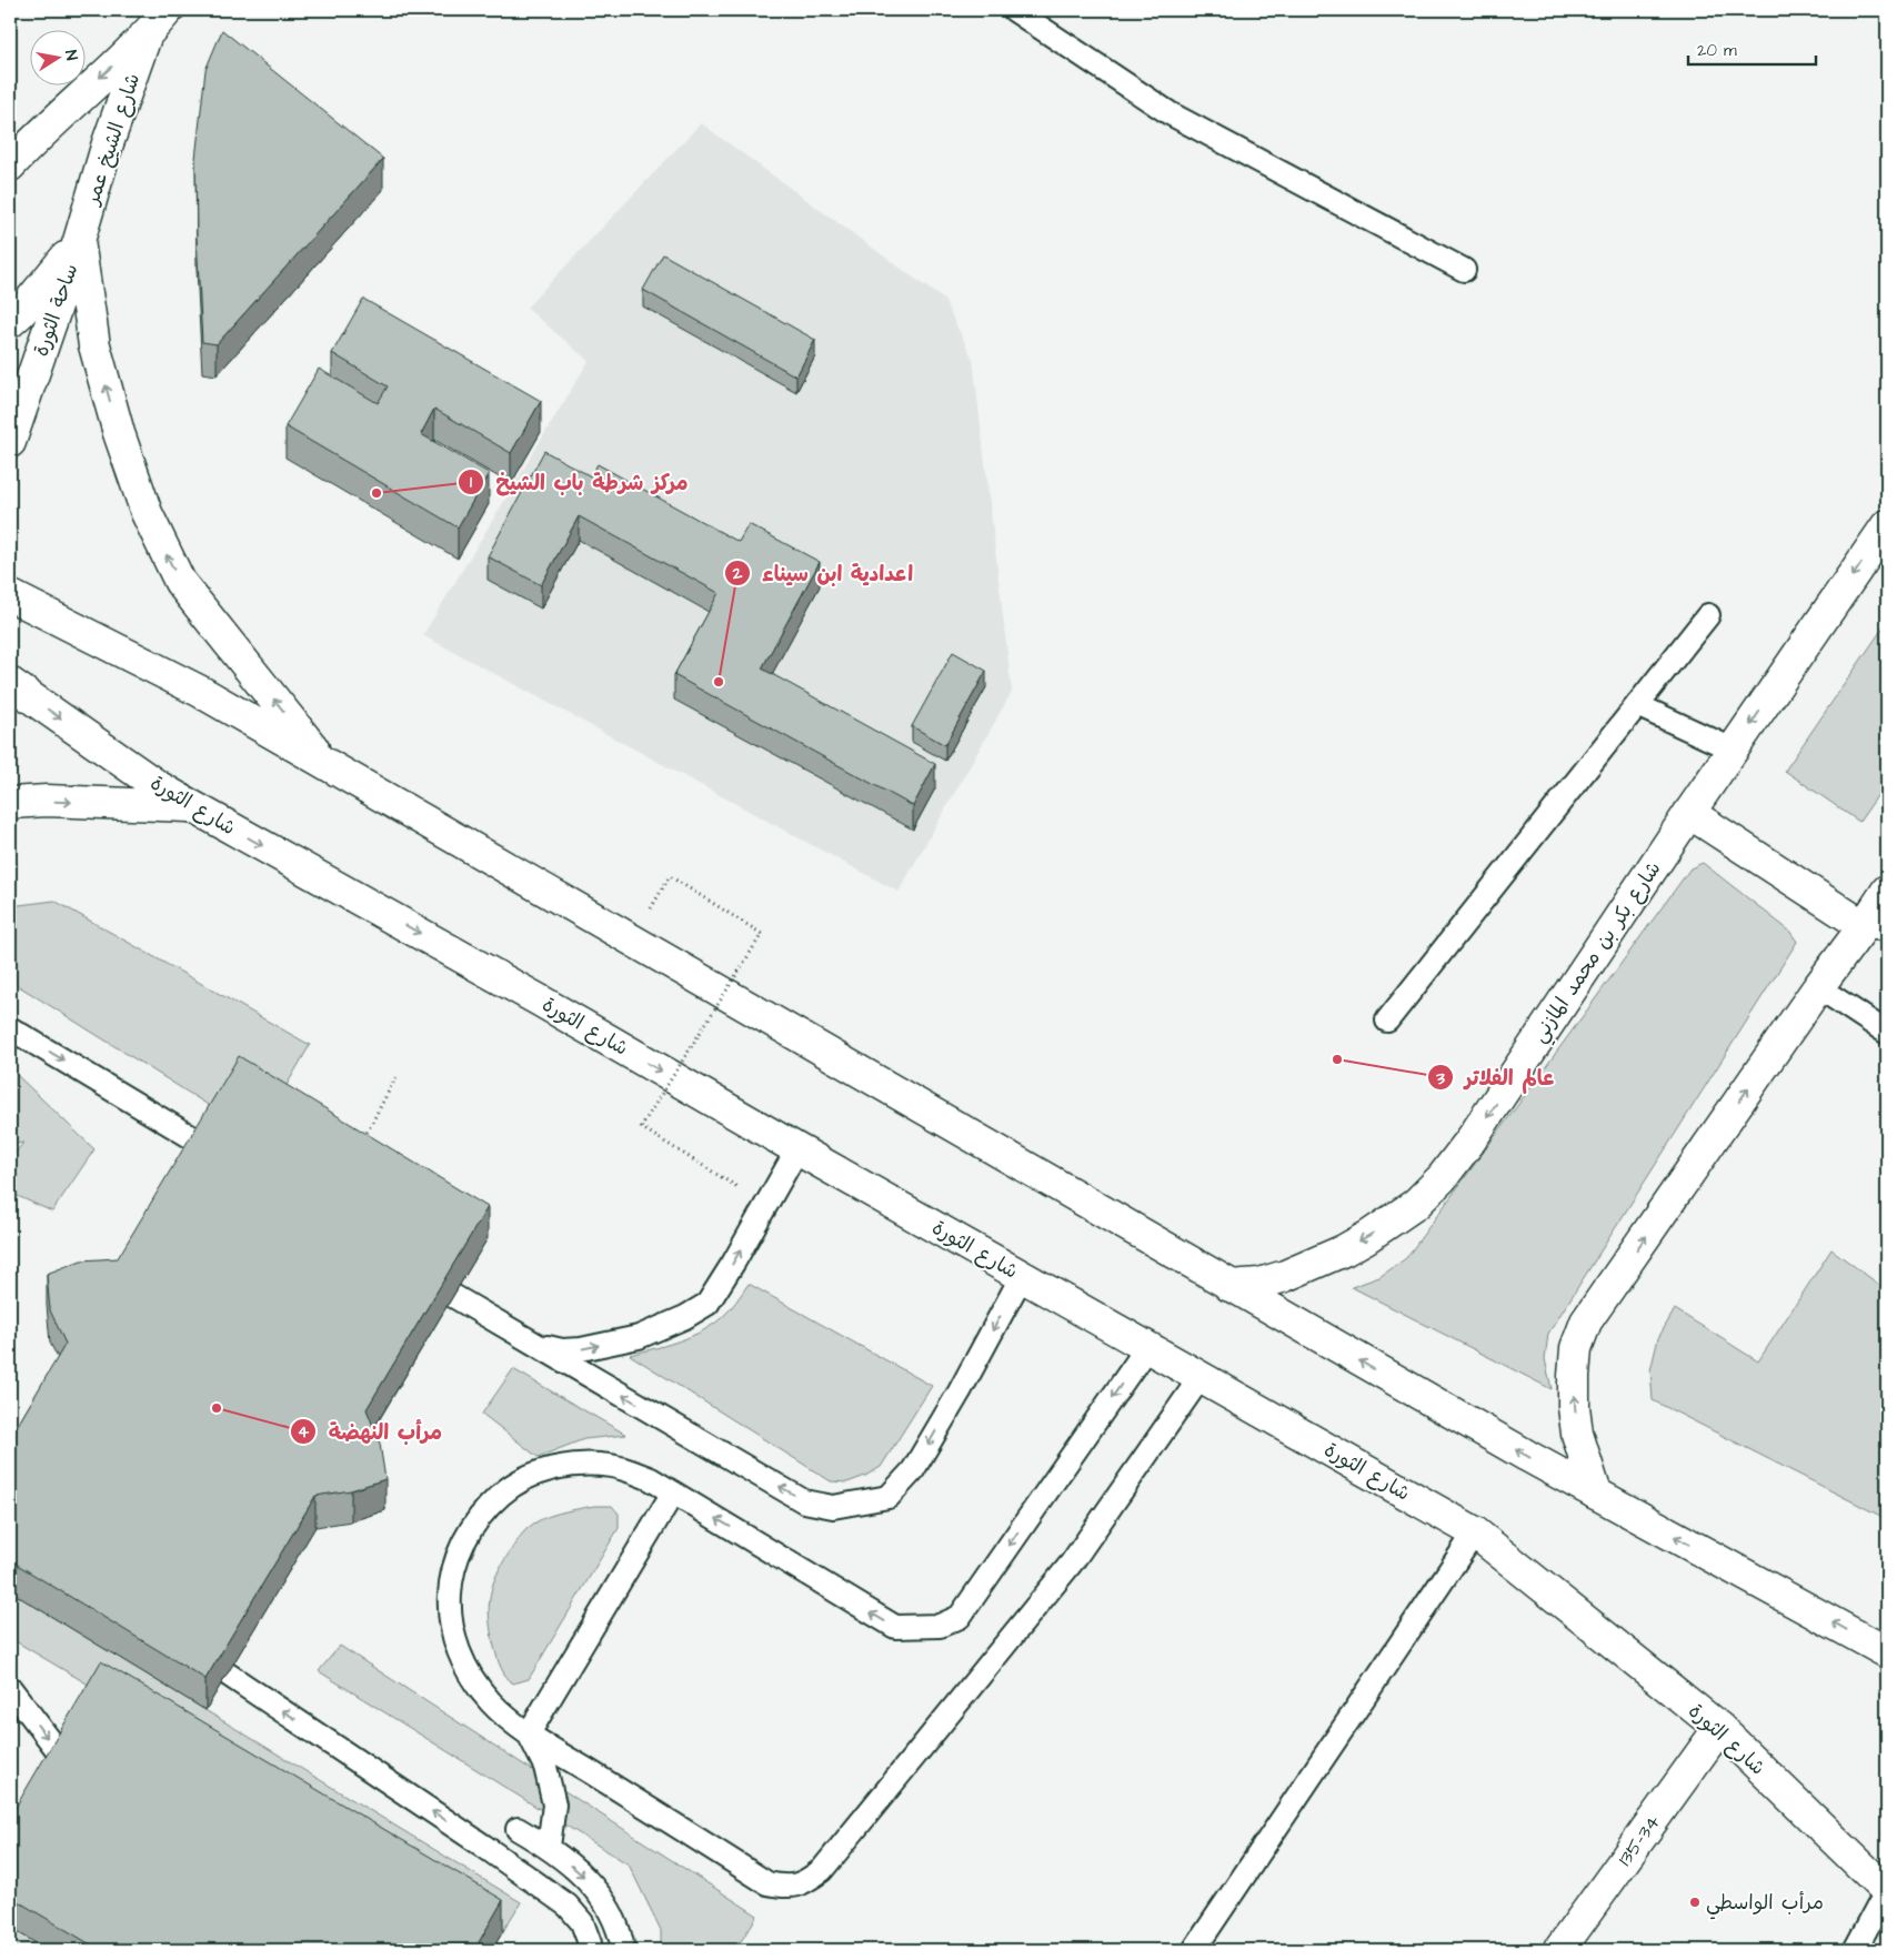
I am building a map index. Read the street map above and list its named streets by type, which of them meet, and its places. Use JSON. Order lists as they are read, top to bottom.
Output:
{
  "streets": {
    "main road": [
      "شارع الشيخ عمر",
      "ساحة الثورة",
      "شارع الثورة",
      "شارع بكر بن محمد المازني",
      "135-34"
    ]
  },
  "crossings": [
    ["شارع الشيخ عمر", "ساحة الثورة"],
    ["شارع الثورة", "135-34"]
  ],
  "one_way": ["شارع الشيخ عمر"],
  "places": [
    "مركز شرطة باب الشيخ",
    "اعدادية ابن سيناء",
    "عالم الفلاتر",
    "مرأب النهضة",
    "مرأب الواسطي"
  ],
  "scale_bar": "20 m",
  "north": "right"
}
